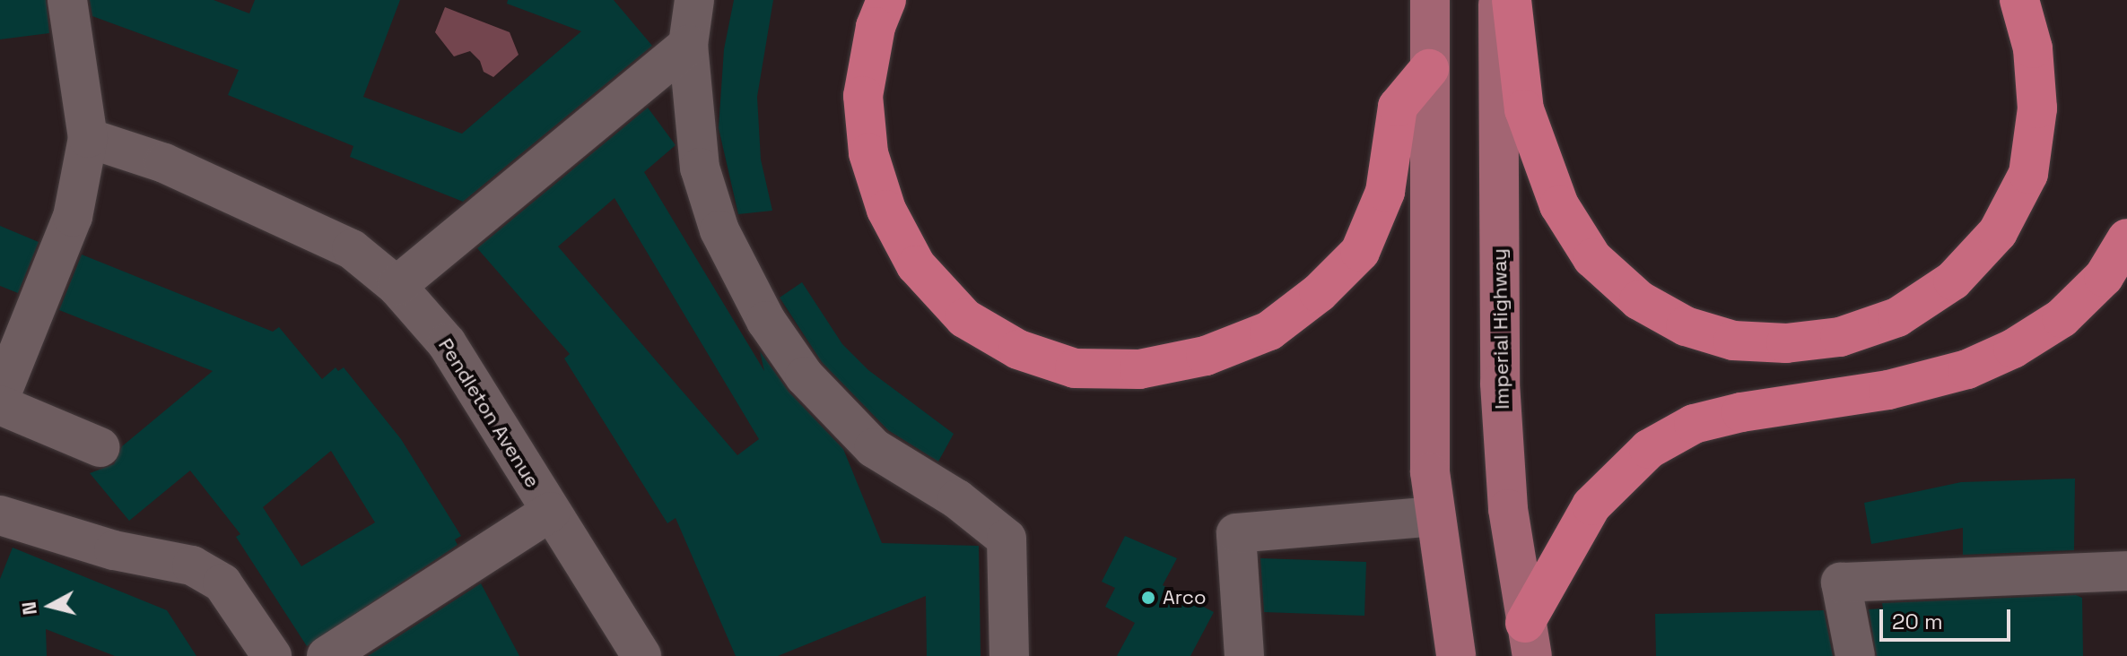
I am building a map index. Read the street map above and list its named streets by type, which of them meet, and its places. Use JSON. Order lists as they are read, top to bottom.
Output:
{
  "streets": {
    "main road": ["Imperial Highway"],
    "street": ["Pendleton Avenue"]
  },
  "places": ["Arco"],
  "scale_bar": "20 m",
  "north": "left"
}
